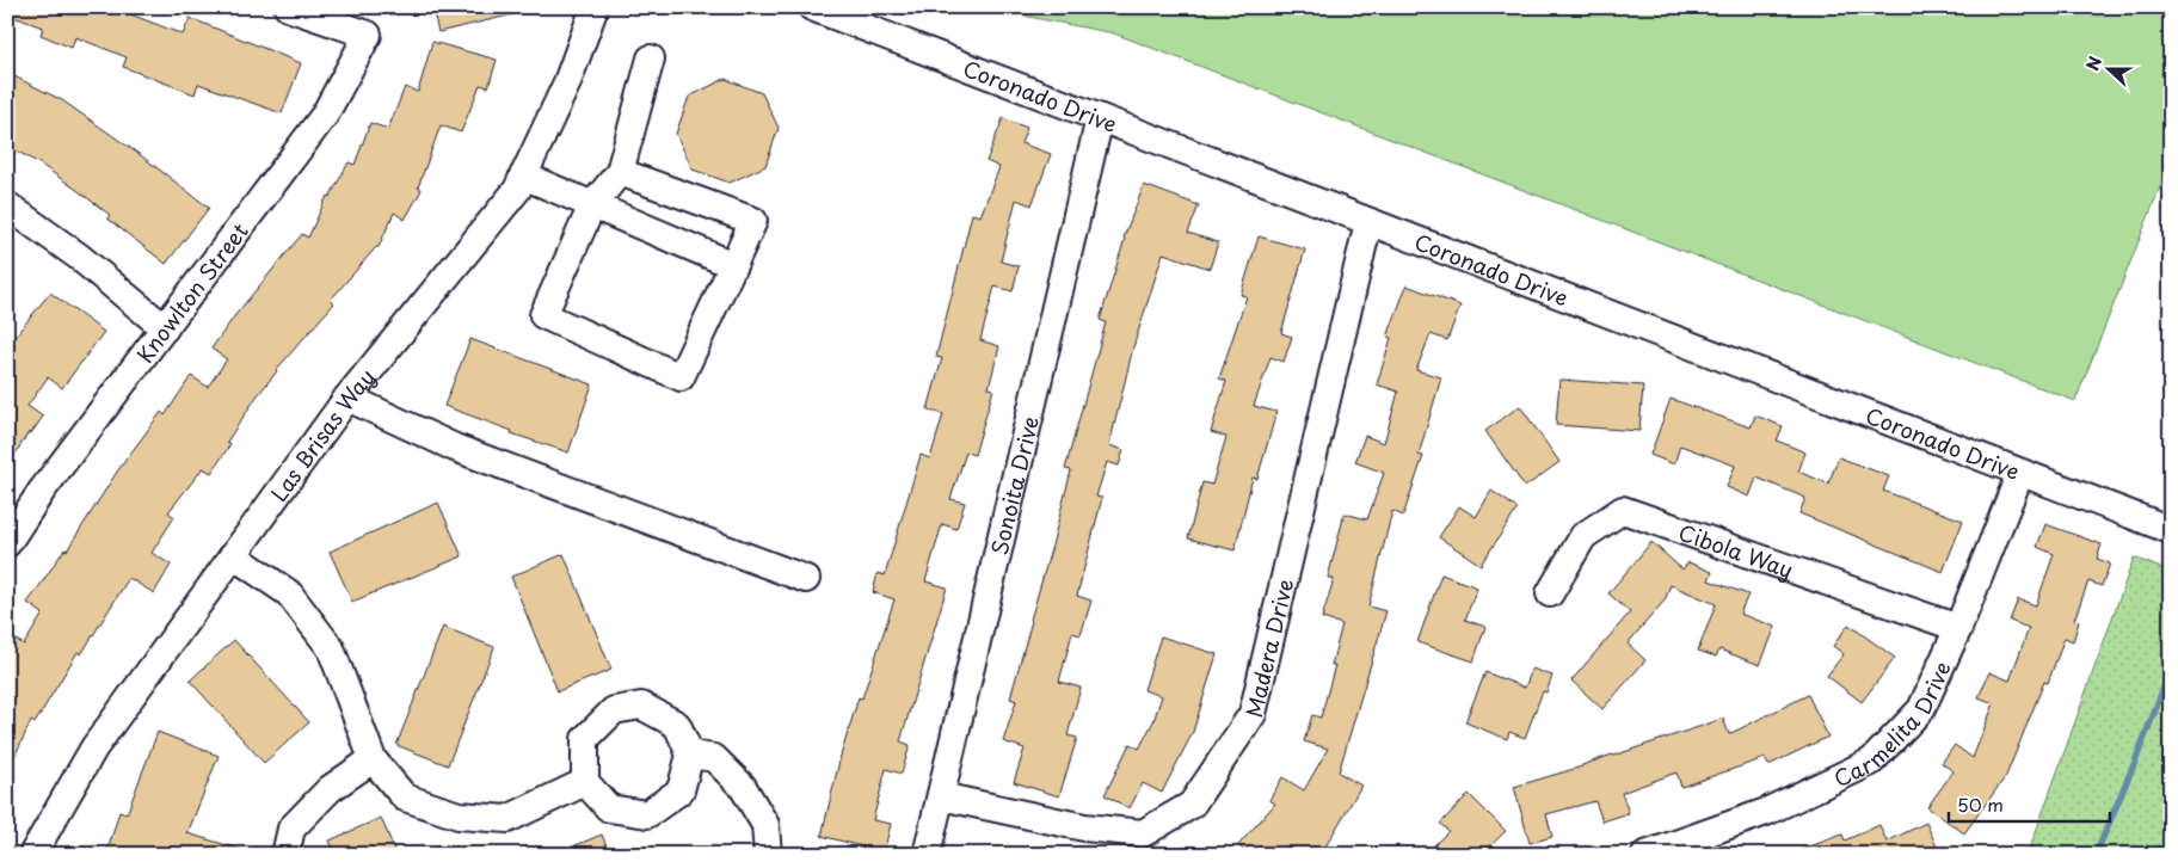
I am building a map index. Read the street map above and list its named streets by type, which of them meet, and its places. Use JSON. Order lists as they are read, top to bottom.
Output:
{
  "streets": {
    "street": [
      "Coronado Drive",
      "Knowlton Street",
      "Las Brisas Way",
      "Sonoita Drive",
      "Cibola Way",
      "Madera Drive",
      "Carmelita Drive"
    ]
  },
  "crossings": [
    ["Coronado Drive", "Sonoita Drive"],
    ["Coronado Drive", "Madera Drive"],
    ["Coronado Drive", "Carmelita Drive"],
    ["Sonoita Drive", "Madera Drive"],
    ["Cibola Way", "Carmelita Drive"]
  ],
  "scale_bar": "50 m",
  "north": "left"
}
